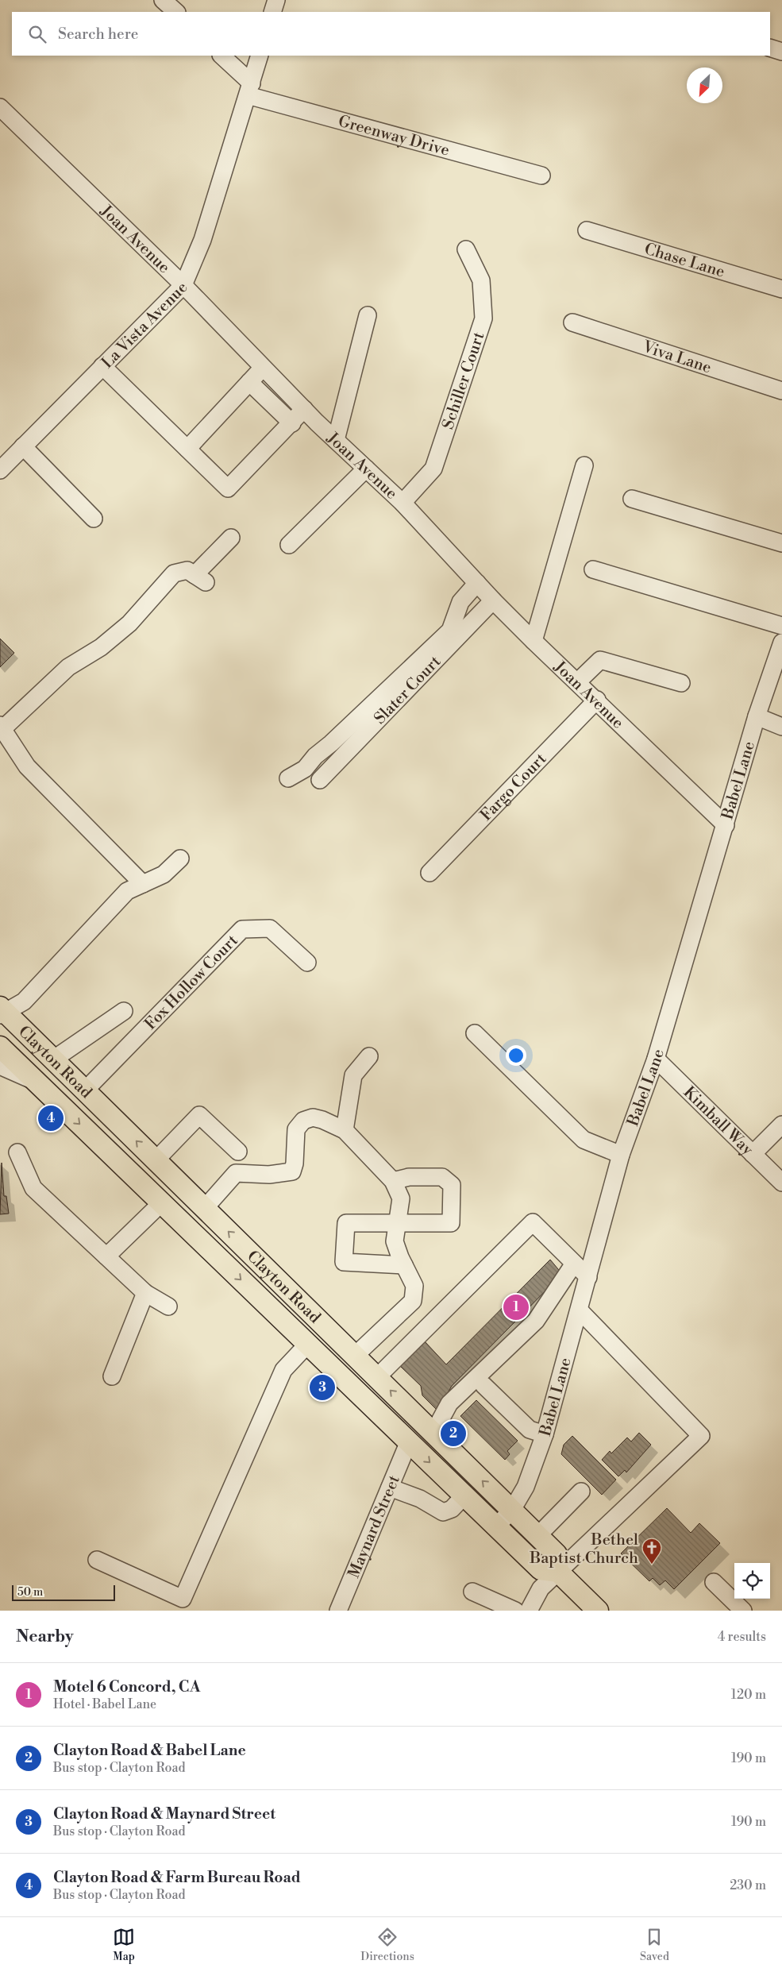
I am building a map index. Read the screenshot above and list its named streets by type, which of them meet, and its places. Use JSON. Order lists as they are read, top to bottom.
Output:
{
  "streets": {
    "main road": ["Clayton Road"],
    "street": [
      "Greenway Drive",
      "Joan Avenue",
      "Chase Lane",
      "La Vista Avenue",
      "Viva Lane",
      "Schiller Court",
      "Slater Court",
      "Babel Lane",
      "Fargo Court",
      "Fox Hollow Court",
      "Kimball Way",
      "Maynard Street"
    ]
  },
  "crossings": [
    ["Greenway Drive", "La Vista Avenue"],
    ["Joan Avenue", "La Vista Avenue"],
    ["Joan Avenue", "Schiller Court"],
    ["Joan Avenue", "Slater Court"],
    ["Joan Avenue", "Babel Lane"],
    ["Joan Avenue", "Fargo Court"],
    ["Babel Lane", "Clayton Road"],
    ["Babel Lane", "Kimball Way"],
    ["Fox Hollow Court", "Clayton Road"],
    ["Clayton Road", "Maynard Street"]
  ],
  "places": {
    "church": ["Bethel Baptist Church"]
  },
  "scale_bar": "50 m",
  "north": "bottom left",
  "page": {
    "search": "Search here",
    "pins": [
      "4",
      "1",
      "3",
      "2"
    ],
    "scale": "50 m",
    "heading": ["Nearby", "4 results"],
    "list": [
      {
        "mark": "1",
        "name": "Motel 6 Concord, CA",
        "note": "Hotel · Babel Lane",
        "value": "120 m"
      },
      {
        "mark": "2",
        "name": "Clayton Road & Babel Lane",
        "note": "Bus stop · Clayton Road",
        "value": "190 m"
      },
      {
        "mark": "3",
        "name": "Clayton Road & Maynard Street",
        "note": "Bus stop · Clayton Road",
        "value": "190 m"
      },
      {
        "mark": "4",
        "name": "Clayton Road & Farm Bureau Road",
        "note": "Bus stop · Clayton Road",
        "value": "230 m"
      }
    ],
    "nav": ["Map", "Directions", "Saved"]
  }
}
